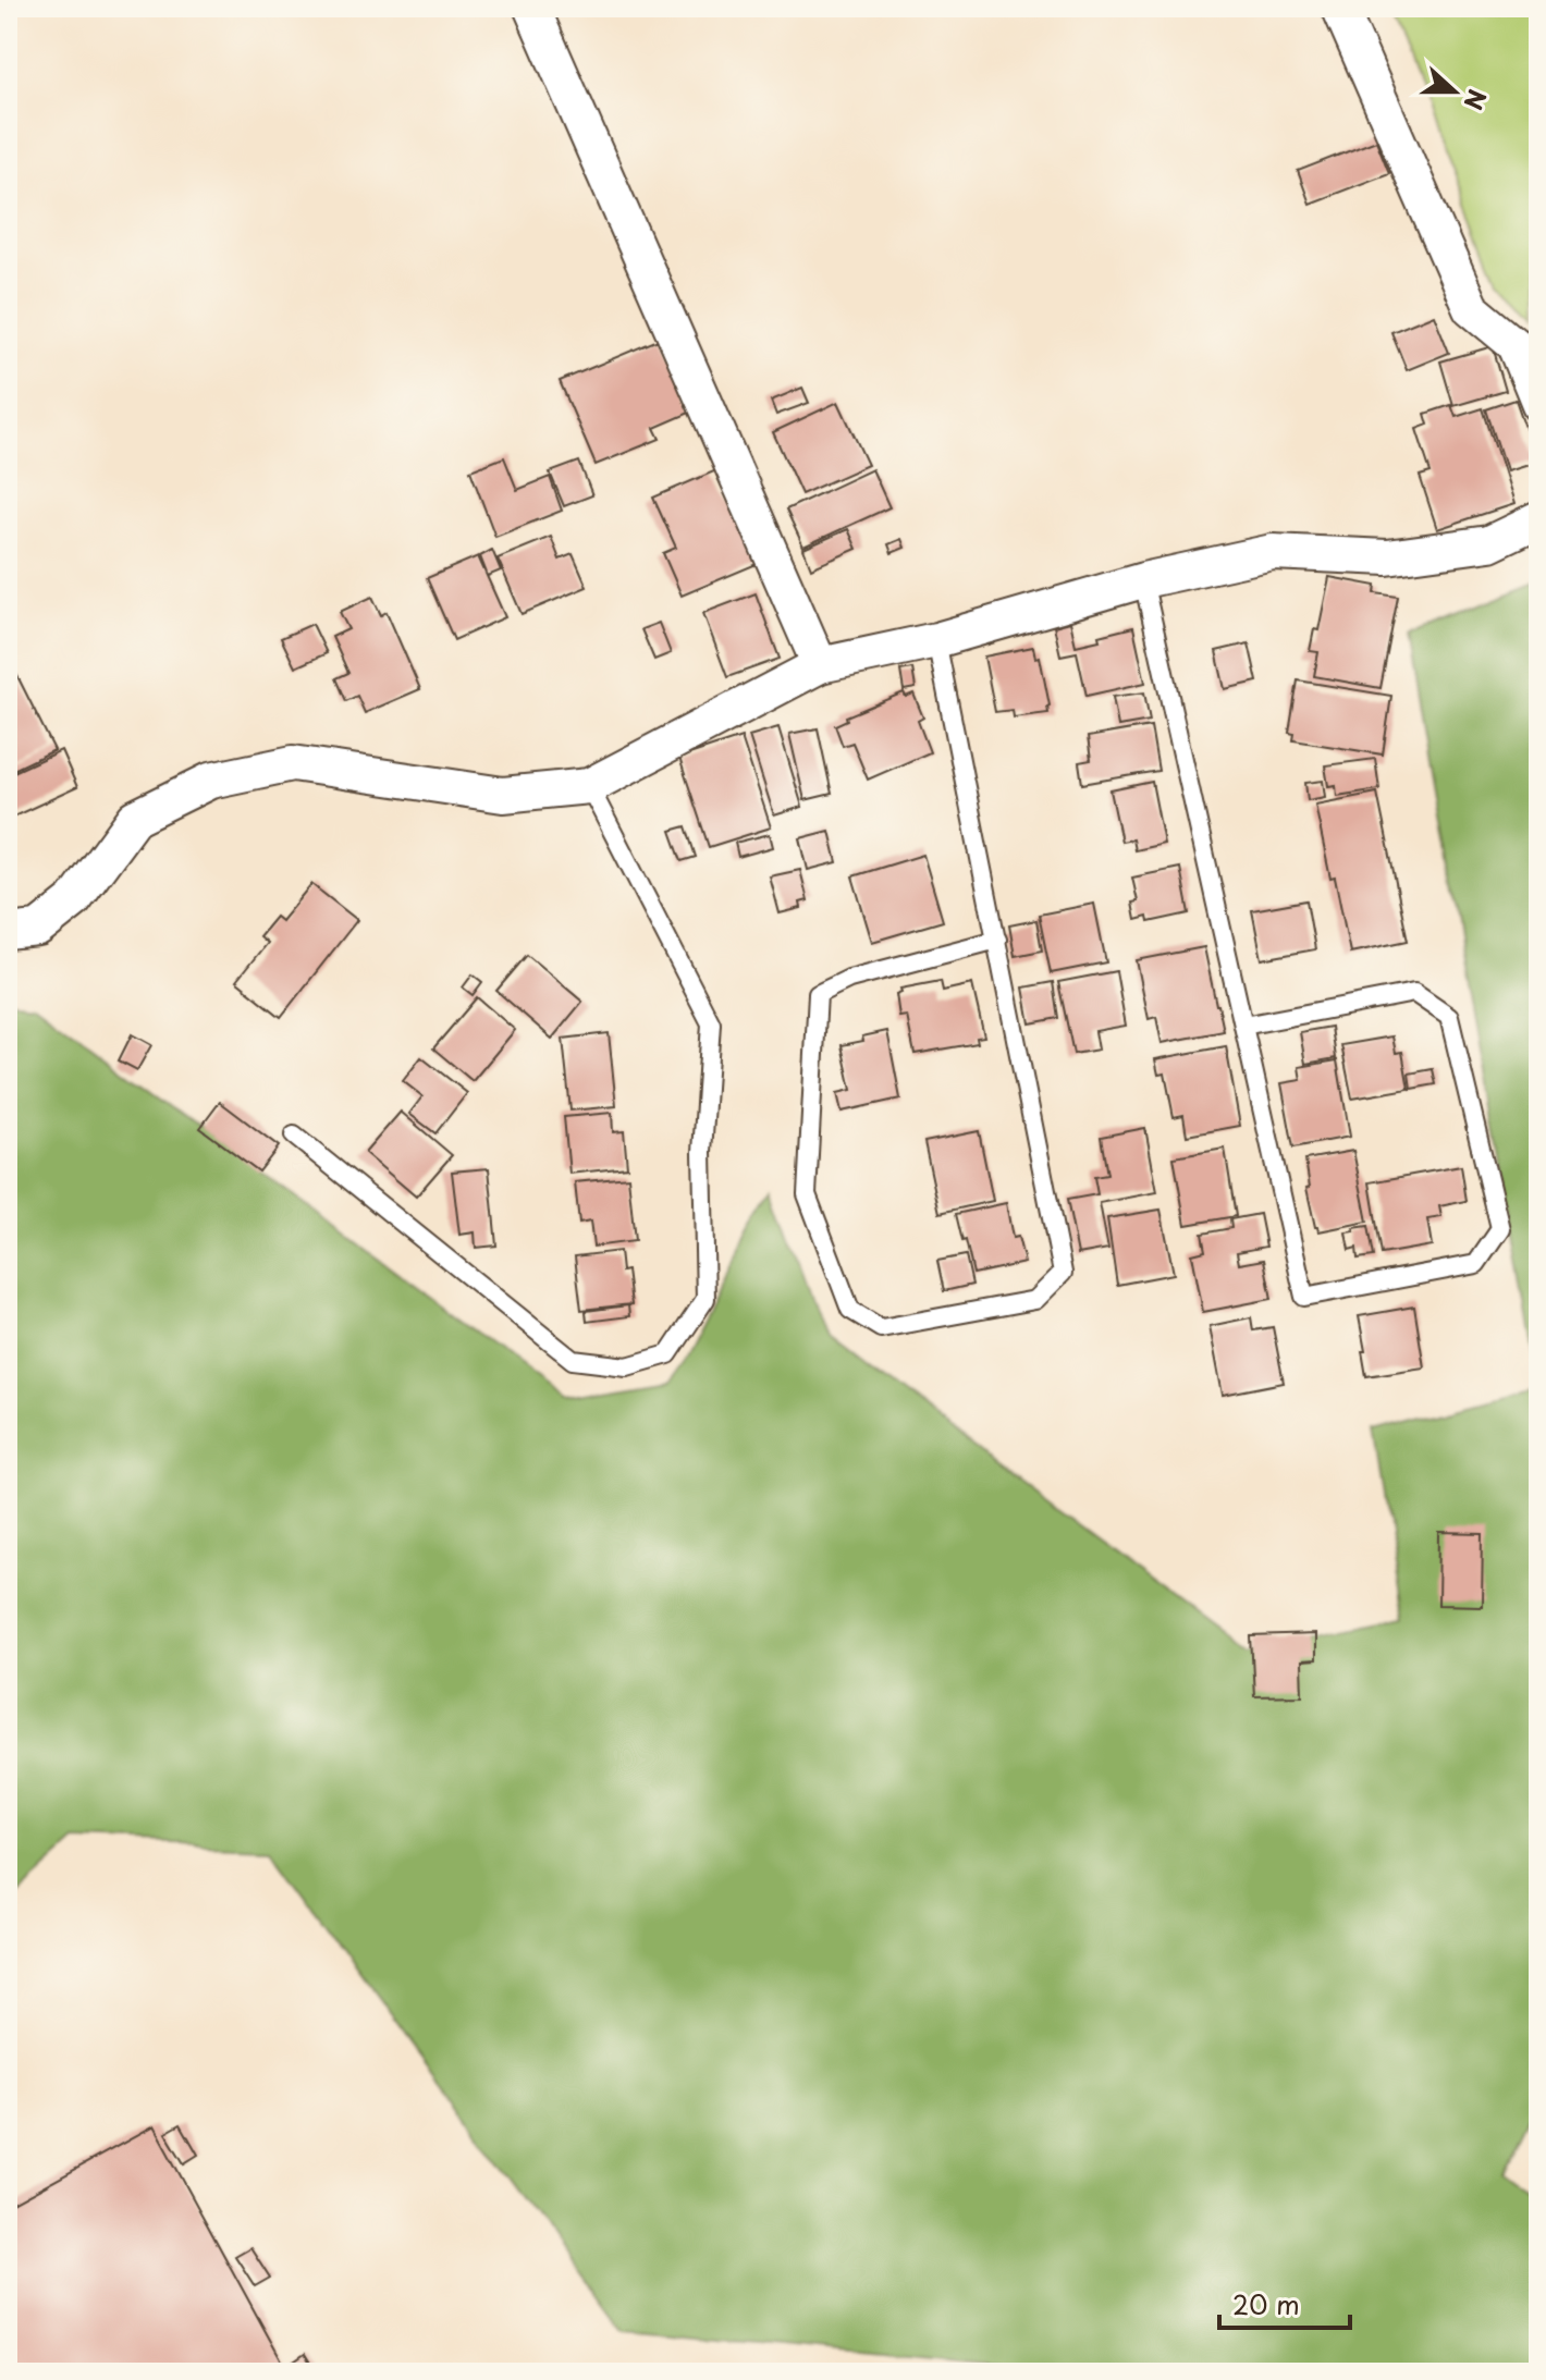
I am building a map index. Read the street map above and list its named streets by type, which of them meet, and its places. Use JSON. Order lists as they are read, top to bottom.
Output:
{
  "scale_bar": "20 m",
  "north": "right"
}
